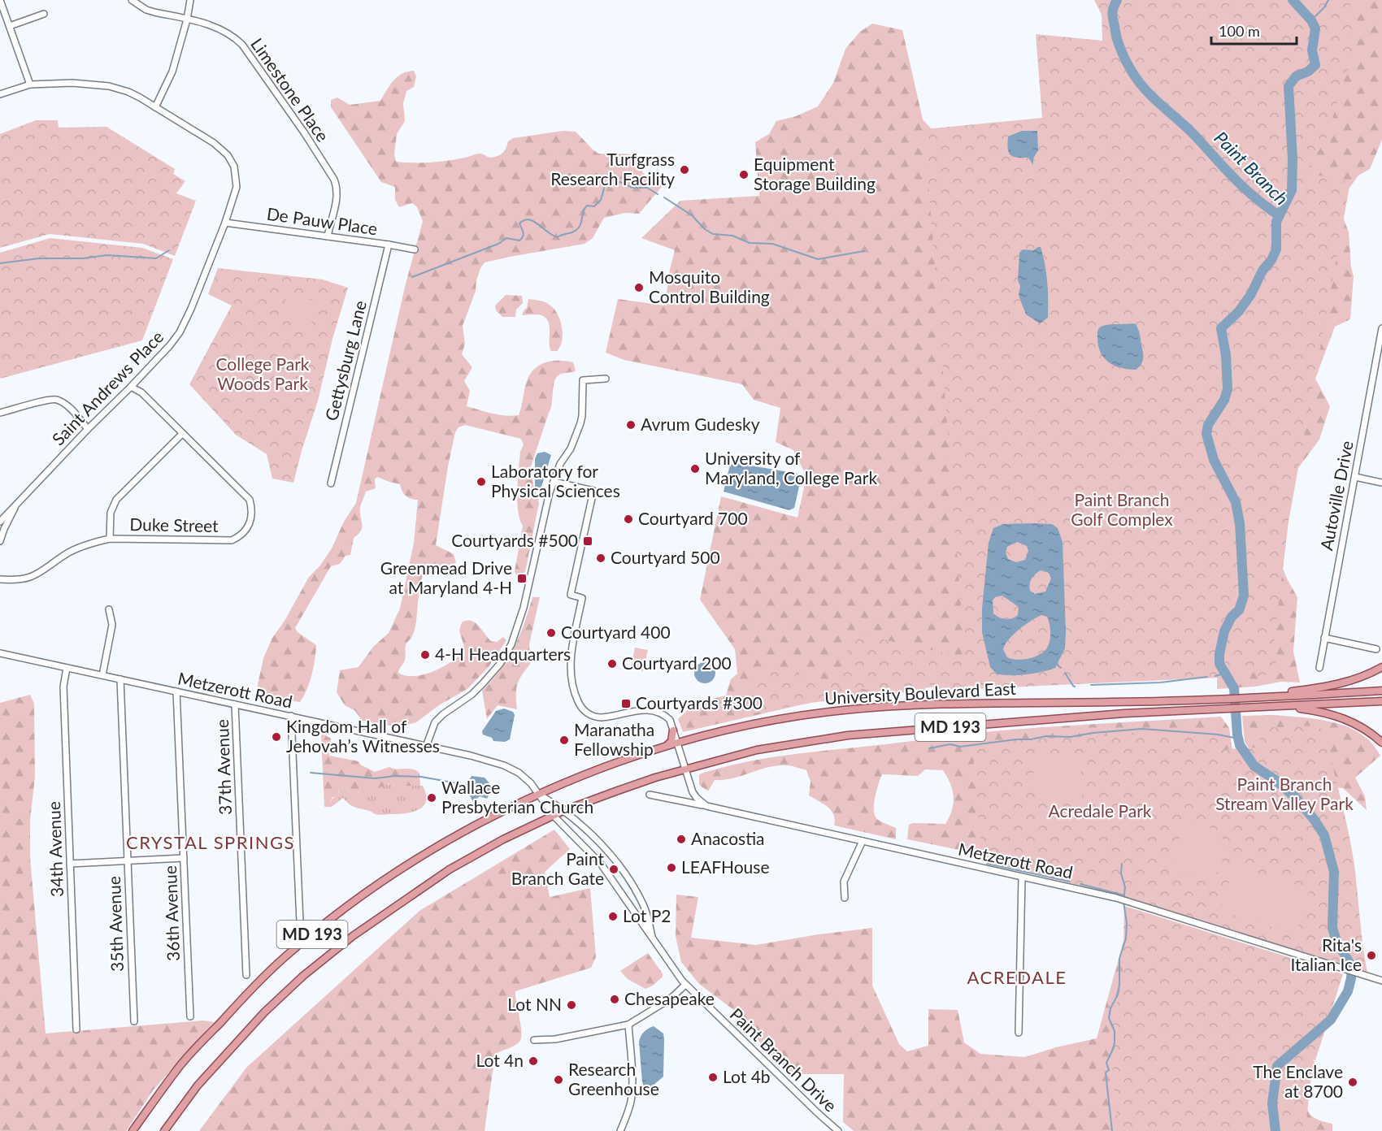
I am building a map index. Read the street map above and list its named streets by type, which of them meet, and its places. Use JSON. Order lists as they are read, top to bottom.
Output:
{
  "streets": {
    "main road": ["University Boulevard East", "MD 193"],
    "street": [
      "Limestone Place",
      "De Pauw Place",
      "Gettysburg Lane",
      "Saint Andrews Place",
      "Autoville Drive",
      "Duke Street",
      "Metzerott Road",
      "37th Avenue",
      "34th Avenue",
      "36th Avenue",
      "35th Avenue",
      "Paint Branch Drive"
    ]
  },
  "crossings": [
    ["Limestone Place", "De Pauw Place"],
    ["De Pauw Place", "Gettysburg Lane"],
    ["De Pauw Place", "Saint Andrews Place"],
    ["Saint Andrews Place", "Duke Street"],
    ["Metzerott Road", "University Boulevard East"],
    ["Metzerott Road", "37th Avenue"],
    ["Metzerott Road", "34th Avenue"],
    ["Metzerott Road", "36th Avenue"],
    ["Metzerott Road", "35th Avenue"],
    ["Metzerott Road", "Paint Branch Drive"],
    ["University Boulevard East", "Paint Branch Drive"]
  ],
  "districts": ["CRYSTAL SPRINGS", "ACREDALE"],
  "water": ["Paint Branch"],
  "parks": [
    "College Park Woods Park",
    "Paint Branch Golf Complex",
    "Paint Branch Stream Valley Park",
    "Acredale Park"
  ],
  "places": {
    "other": [
      "Turfgrass Research Facility",
      "Equipment Storage Building",
      "Mosquito Control Building",
      "Avrum Gudesky",
      "University of Maryland, College Park",
      "Laboratory for Physical Sciences",
      "Courtyard 700",
      "Courtyard 500",
      "Courtyard 400",
      "4-H Headquarters",
      "Courtyard 200",
      "Kingdom Hall of Jehovah’s Witnesses",
      "Maranatha Fellowship",
      "Wallace Presbyterian Church",
      "Anacostia",
      "LEAFHouse",
      "Paint Branch Gate",
      "Lot P2",
      "Rita's Italian Ice",
      "Chesapeake",
      "Lot NN",
      "Lot 4n",
      "Lot 4b",
      "Research Greenhouse",
      "The Enclave at 8700"
    ],
    "transit": ["Courtyards #500", "Greenmead Drive at Maryland 4-H", "Courtyards #300"]
  },
  "scale_bar": "100 m"
}
